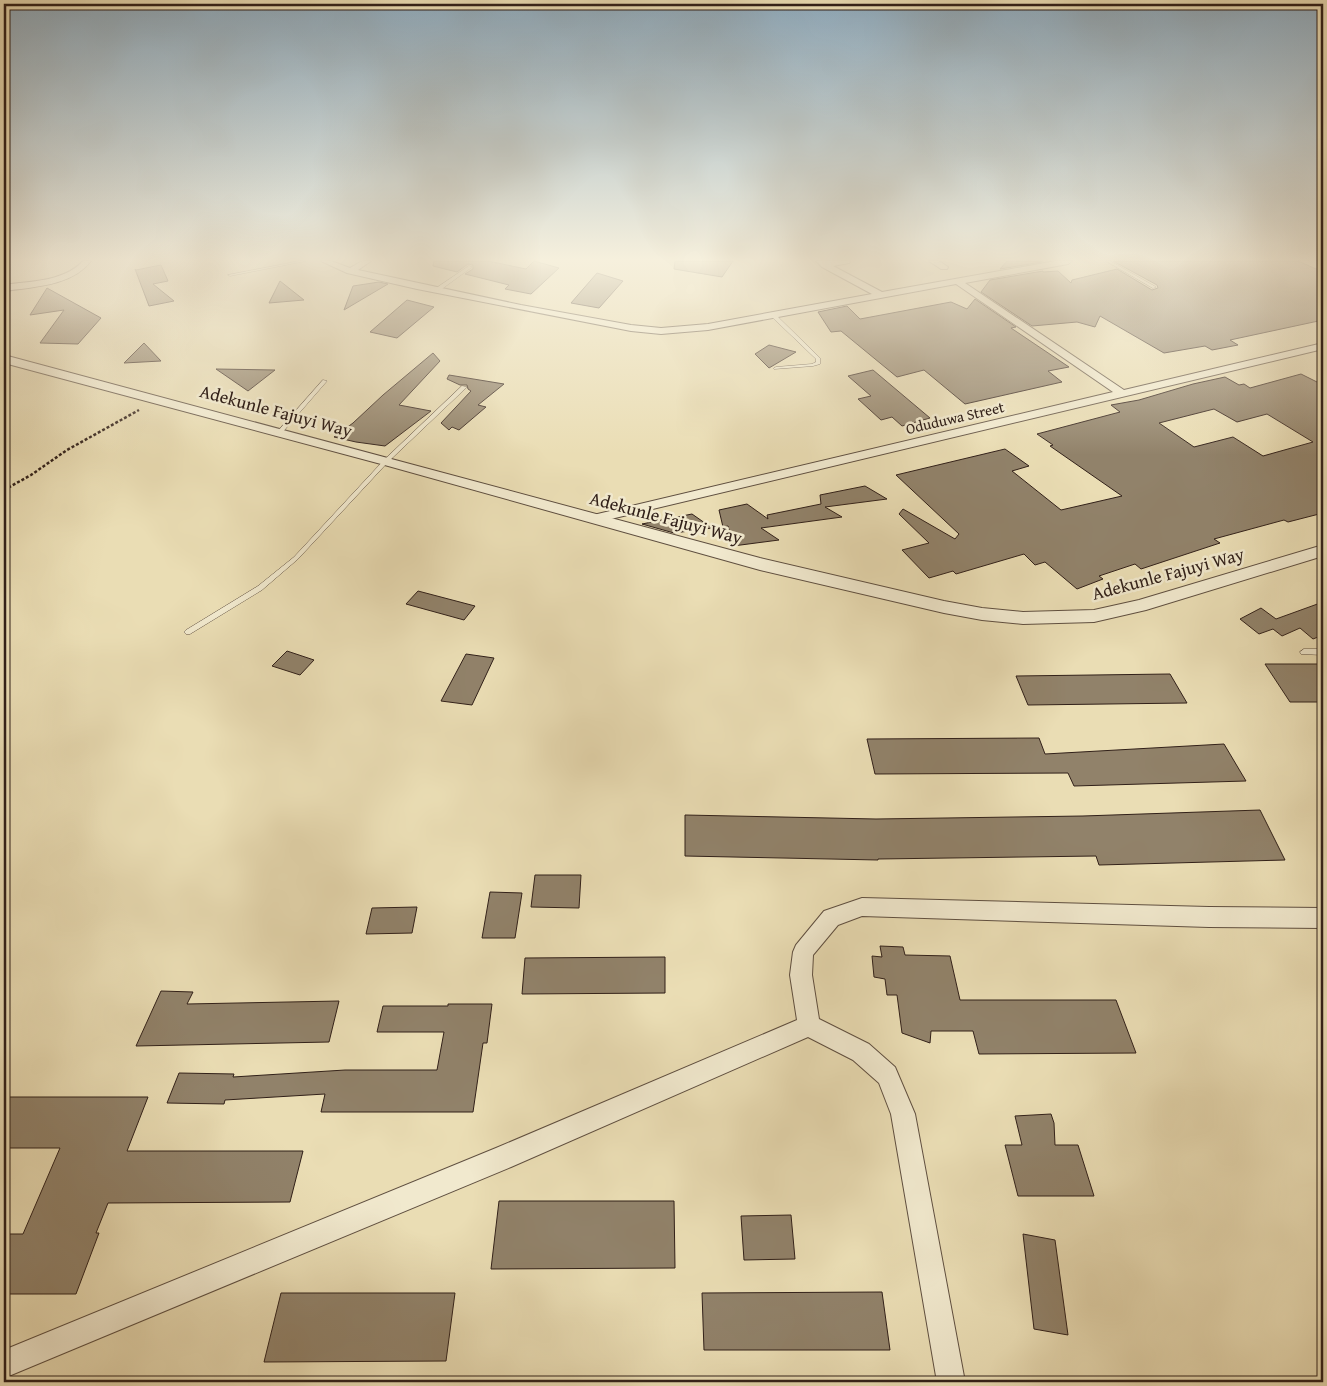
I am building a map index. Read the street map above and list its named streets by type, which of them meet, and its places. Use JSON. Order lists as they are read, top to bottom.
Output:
{
  "streets": {
    "street": ["Adekunle Fajuyi Way", "Oduduwa Street"]
  },
  "crossings": [
    ["Adekunle Fajuyi Way", "Oduduwa Street"]
  ]
}
